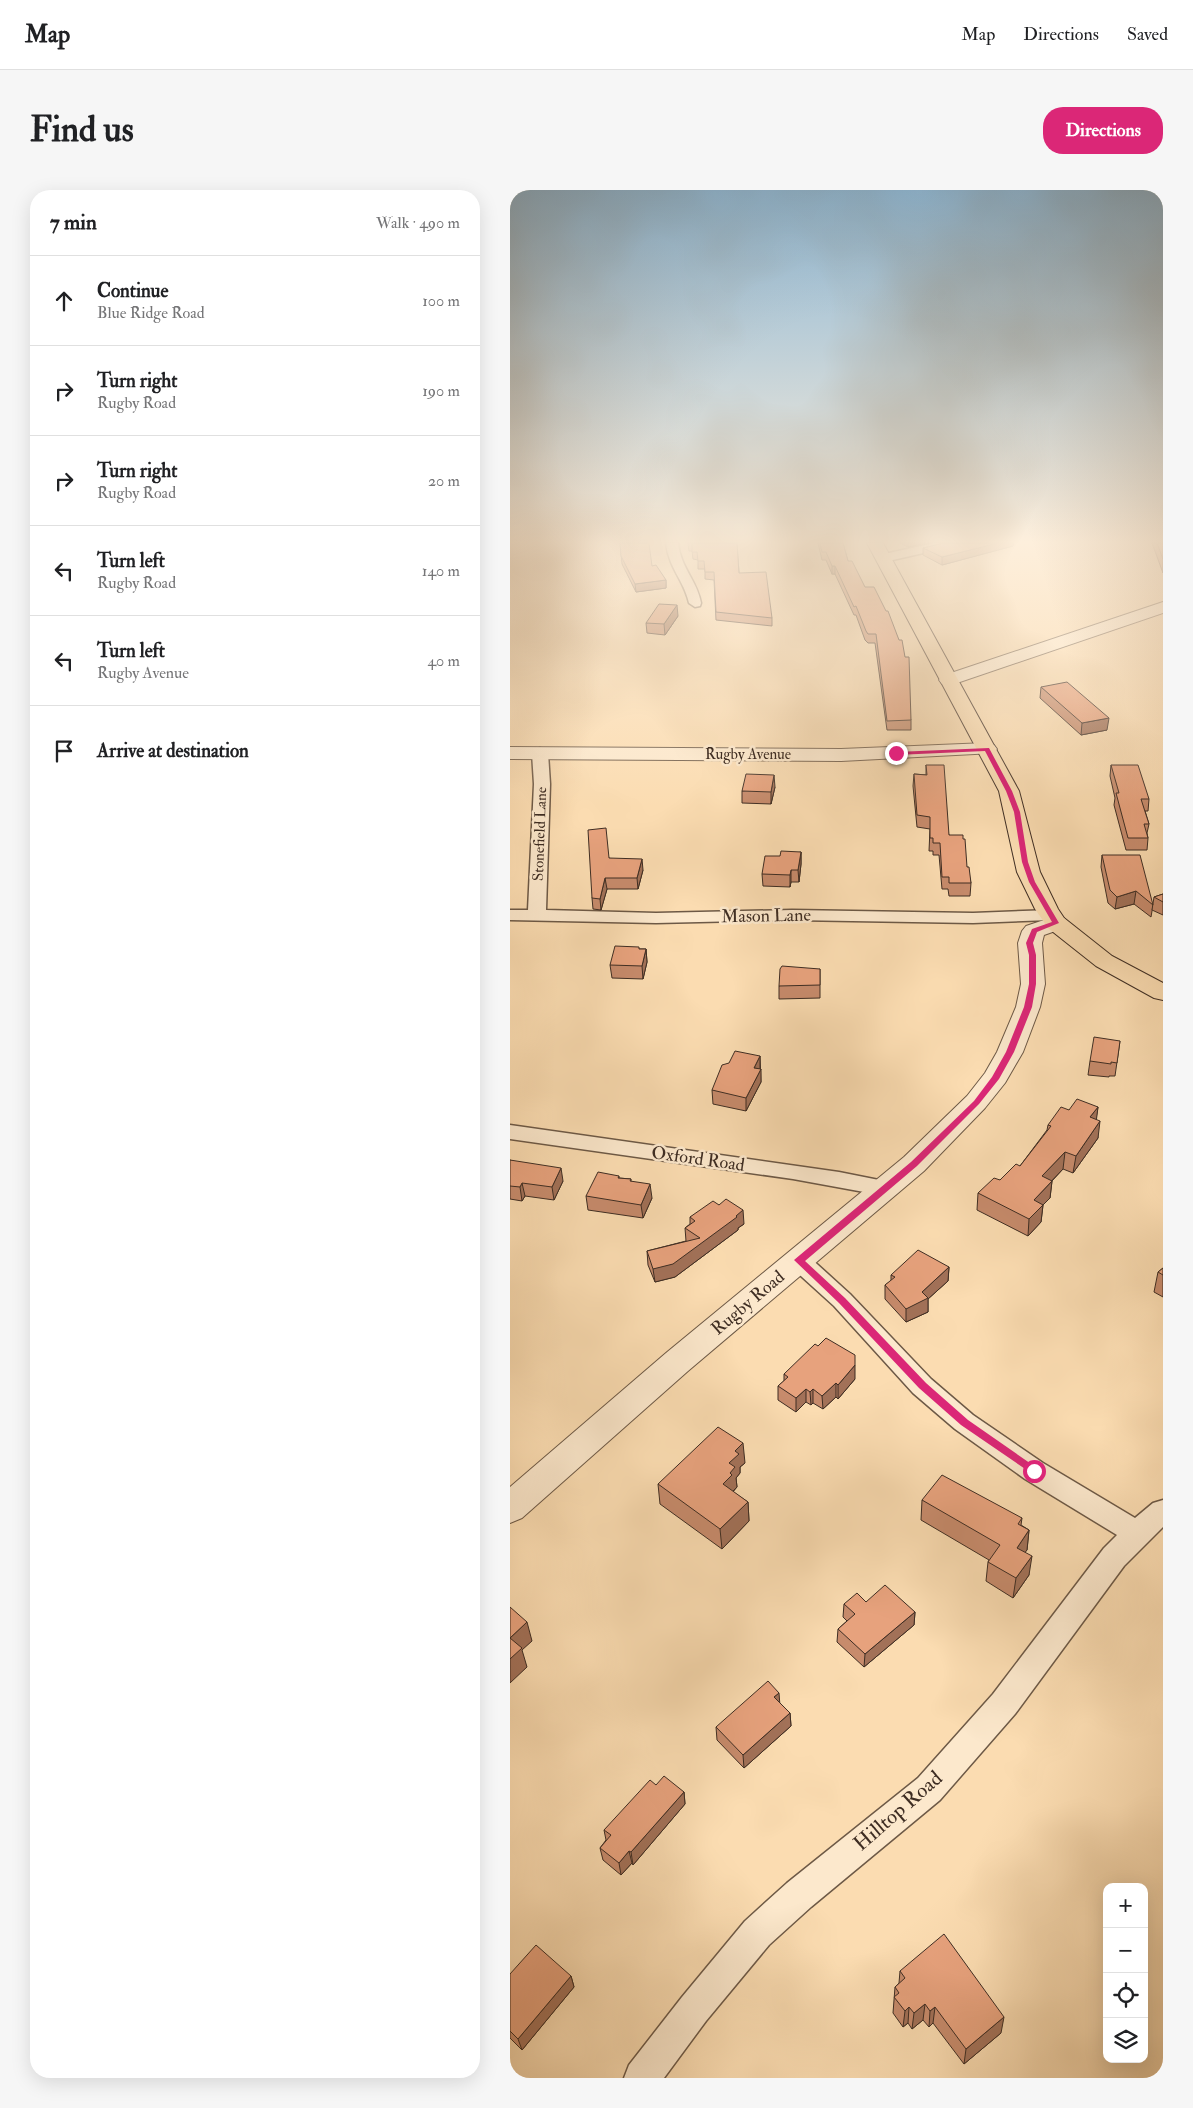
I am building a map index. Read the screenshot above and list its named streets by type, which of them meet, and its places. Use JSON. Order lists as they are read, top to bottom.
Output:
{
  "streets": {
    "street": [
      "Rugby Avenue",
      "Stonefield Lane",
      "Mason Lane",
      "Oxford Road",
      "Rugby Road",
      "Hilltop Road"
    ]
  },
  "crossings": [
    ["Rugby Avenue", "Stonefield Lane"],
    ["Stonefield Lane", "Mason Lane"],
    ["Mason Lane", "Rugby Road"],
    ["Oxford Road", "Rugby Road"]
  ],
  "page": {
    "header": "Map",
    "nav": ["Map", "Directions", "Saved"],
    "buttons": "Directions",
    "title": "Find us",
    "heading": ["7 min", "Walk · 490 m"],
    "list": [
      ["Continue", "Blue Ridge Road", "100 m"],
      ["Turn right", "Rugby Road", "190 m"],
      ["Turn right", "Rugby Road", "20 m"],
      ["Turn left", "Rugby Road", "140 m"],
      ["Turn left", "Rugby Avenue", "40 m"],
      "Arrive at destination"
    ],
    "map_buttons": ["+", "−"]
  }
}
